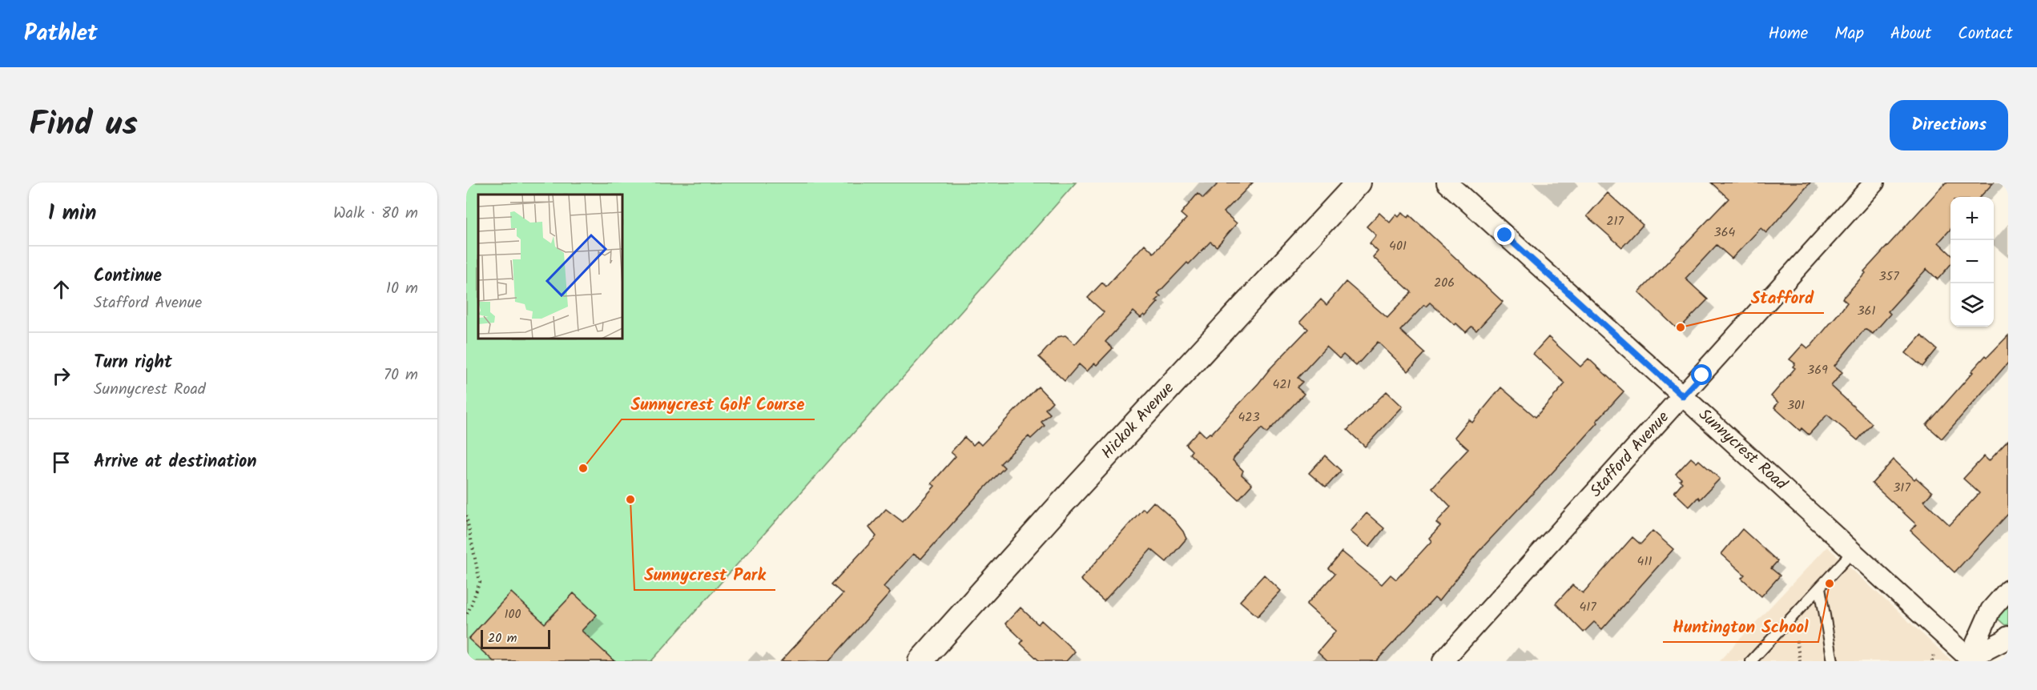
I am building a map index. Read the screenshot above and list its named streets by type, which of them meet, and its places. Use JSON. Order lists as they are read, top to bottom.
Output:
{
  "streets": {
    "street": ["Hickok Avenue", "Sunnycrest Road", "Stafford Avenue"]
  },
  "crossings": [
    ["Sunnycrest Road", "Stafford Avenue"]
  ],
  "places": [
    "Stafford",
    "Sunnycrest Golf Course",
    "Sunnycrest Park",
    "Huntington School"
  ],
  "house_numbers": [
    "217",
    "364",
    "401",
    "357",
    "206",
    "361",
    "369",
    "421",
    "301",
    "423",
    "317",
    "411",
    "417",
    "100"
  ],
  "scale_bar": "20 m",
  "page": {
    "header": "Pathlet",
    "nav": [
      "Home",
      "Map",
      "About",
      "Contact"
    ],
    "title": "Find us",
    "buttons": "Directions",
    "heading": ["1 min", "Walk · 80 m"],
    "map_buttons": ["+", "−"],
    "list": [
      ["Continue", "Stafford Avenue", "10 m"],
      ["Turn right", "Sunnycrest Road", "70 m"],
      "Arrive at destination"
    ],
    "scale": "20 m"
  }
}
